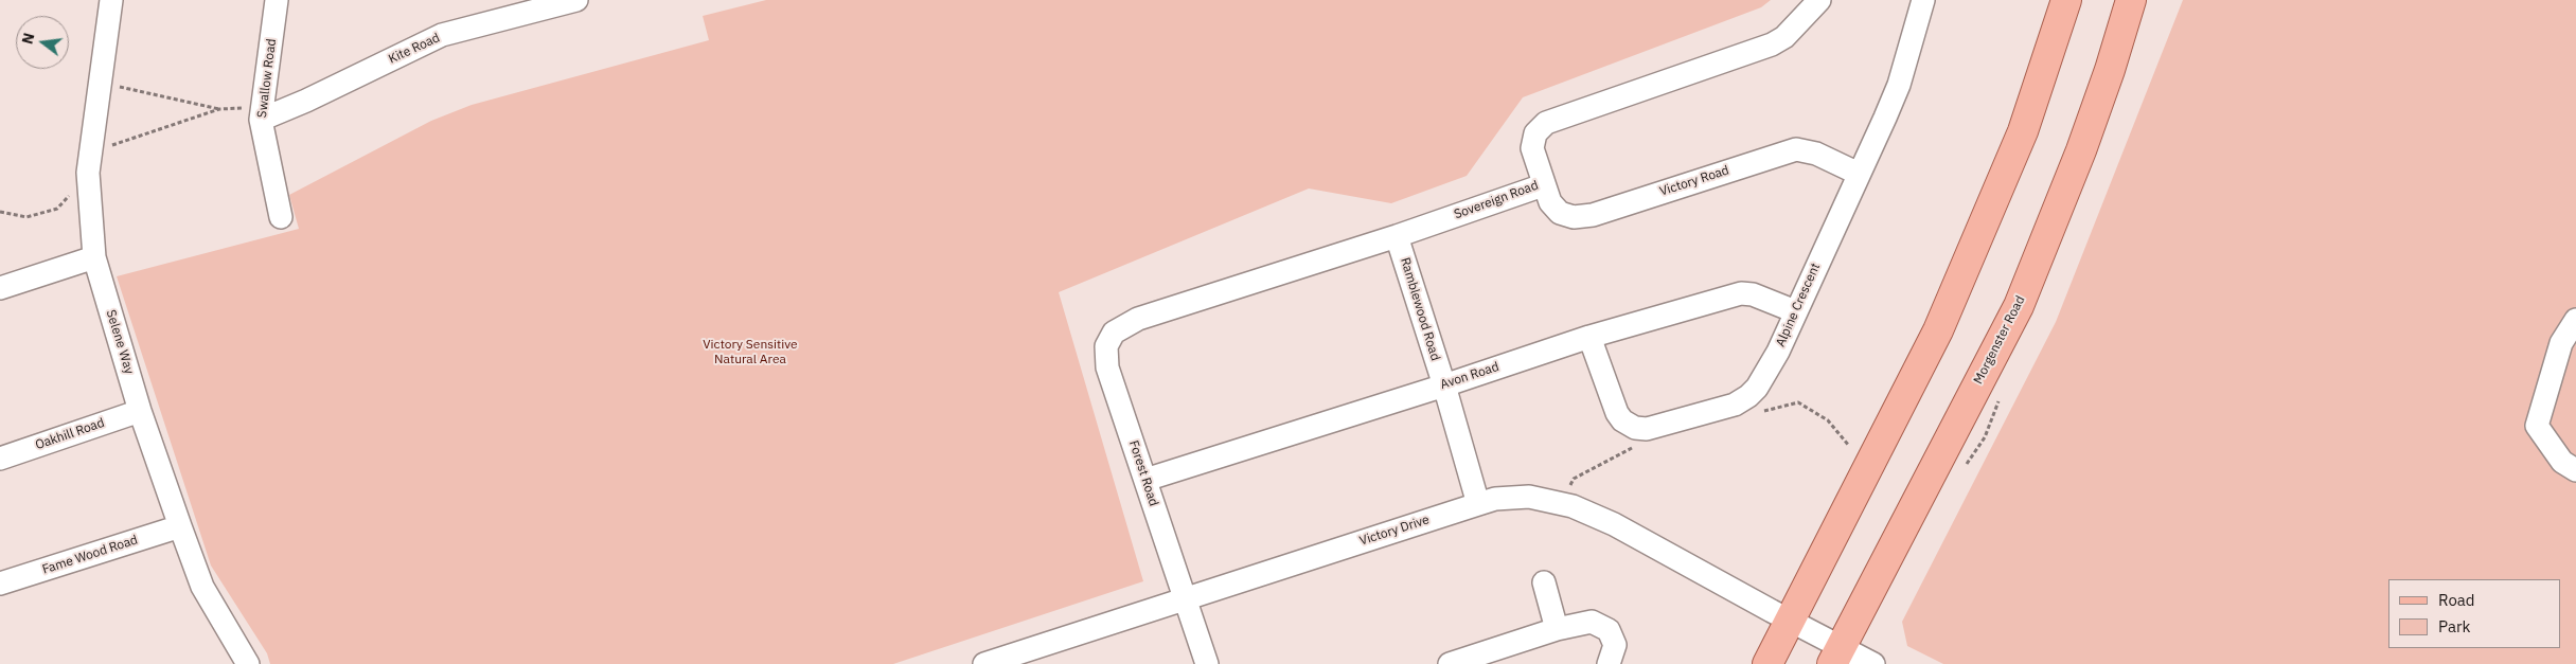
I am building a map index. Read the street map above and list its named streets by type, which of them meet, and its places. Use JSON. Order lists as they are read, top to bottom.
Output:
{
  "streets": {
    "main road": ["Morgenster Road"],
    "street": [
      "Kite Road",
      "Swallow Road",
      "Victory Road",
      "Sovereign Road",
      "Alpine Crescent",
      "Ramblewood Road",
      "Selene Way",
      "Avon Road",
      "Oakhill Road",
      "Forest Road",
      "Victory Drive",
      "Fame Wood Road"
    ]
  },
  "crossings": [
    ["Kite Road", "Swallow Road"],
    ["Victory Road", "Sovereign Road"],
    ["Victory Road", "Alpine Crescent"],
    ["Sovereign Road", "Ramblewood Road"],
    ["Sovereign Road", "Forest Road"],
    ["Alpine Crescent", "Avon Road"],
    ["Ramblewood Road", "Avon Road"],
    ["Ramblewood Road", "Victory Drive"],
    ["Morgenster Road", "Victory Drive"],
    ["Selene Way", "Oakhill Road"],
    ["Selene Way", "Fame Wood Road"],
    ["Avon Road", "Forest Road"],
    ["Forest Road", "Victory Drive"]
  ],
  "parks": ["Victory Sensitive Natural Area"],
  "legend": ["Road", "Park"],
  "north": "left"
}
